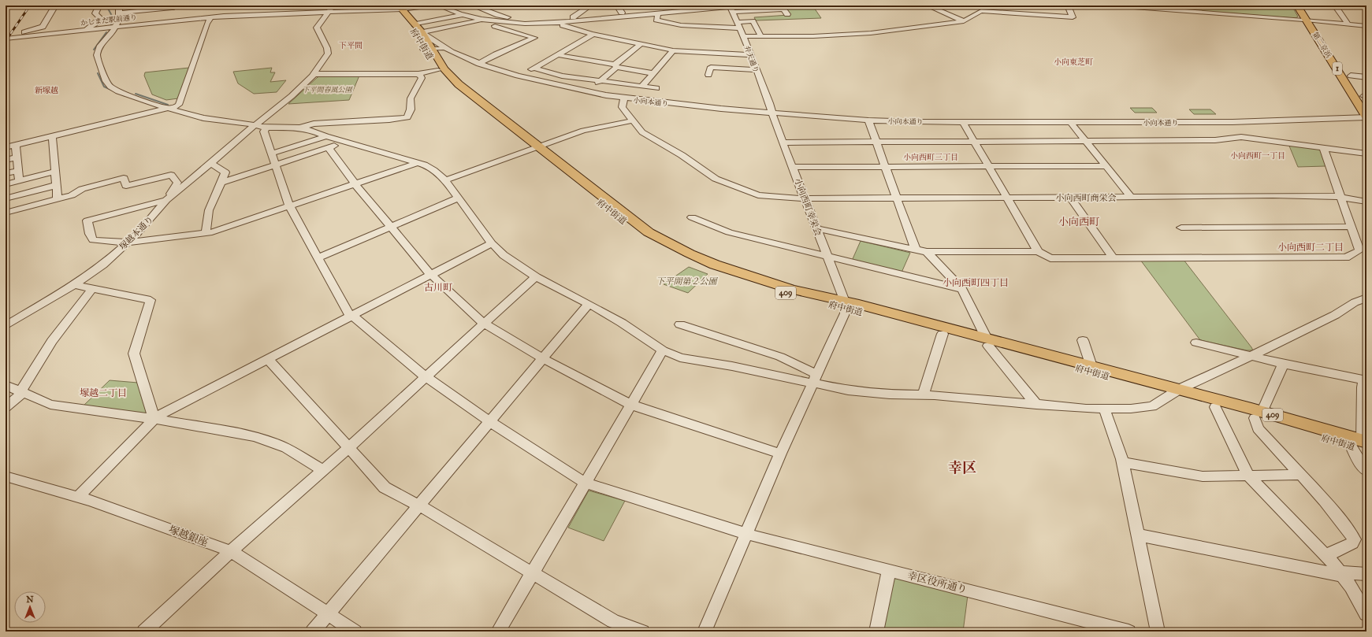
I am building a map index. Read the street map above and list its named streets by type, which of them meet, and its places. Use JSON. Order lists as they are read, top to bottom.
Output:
{
  "streets": {
    "highway": [
      "府中街道",
      "第二京浜",
      "1",
      "409"
    ],
    "street": [
      "かしまだ駅前通り",
      "弁天通り",
      "小向本通り",
      "小向西町商栄会",
      "小向西町幸栄会",
      "塚越本通り",
      "塚越銀座",
      "幸区役所通り"
    ]
  },
  "crossings": [
    ["かしまだ駅前通り", "府中街道"],
    ["かしまだ駅前通り", "塚越本通り"],
    ["府中街道", "小向西町幸栄会"],
    ["第二京浜", "小向本通り"],
    ["弁天通り", "小向本通り"],
    ["弁天通り", "小向西町幸栄会"],
    ["小向本通り", "小向西町商栄会"],
    ["小向本通り", "小向西町幸栄会"],
    ["小向西町商栄会", "小向西町幸栄会"],
    ["塚越本通り", "幸区役所通り"]
  ],
  "districts": [
    "下平間",
    "小向東芝町",
    "新塚越",
    "小向西町一丁目",
    "小向西町三丁目",
    "小向西町",
    "小向西町二丁目",
    "小向西町四丁目",
    "古川町",
    "塚越二丁目",
    "幸区"
  ],
  "parks": ["下平間春風公園", "下平間第２公園"],
  "north": "top"
}
